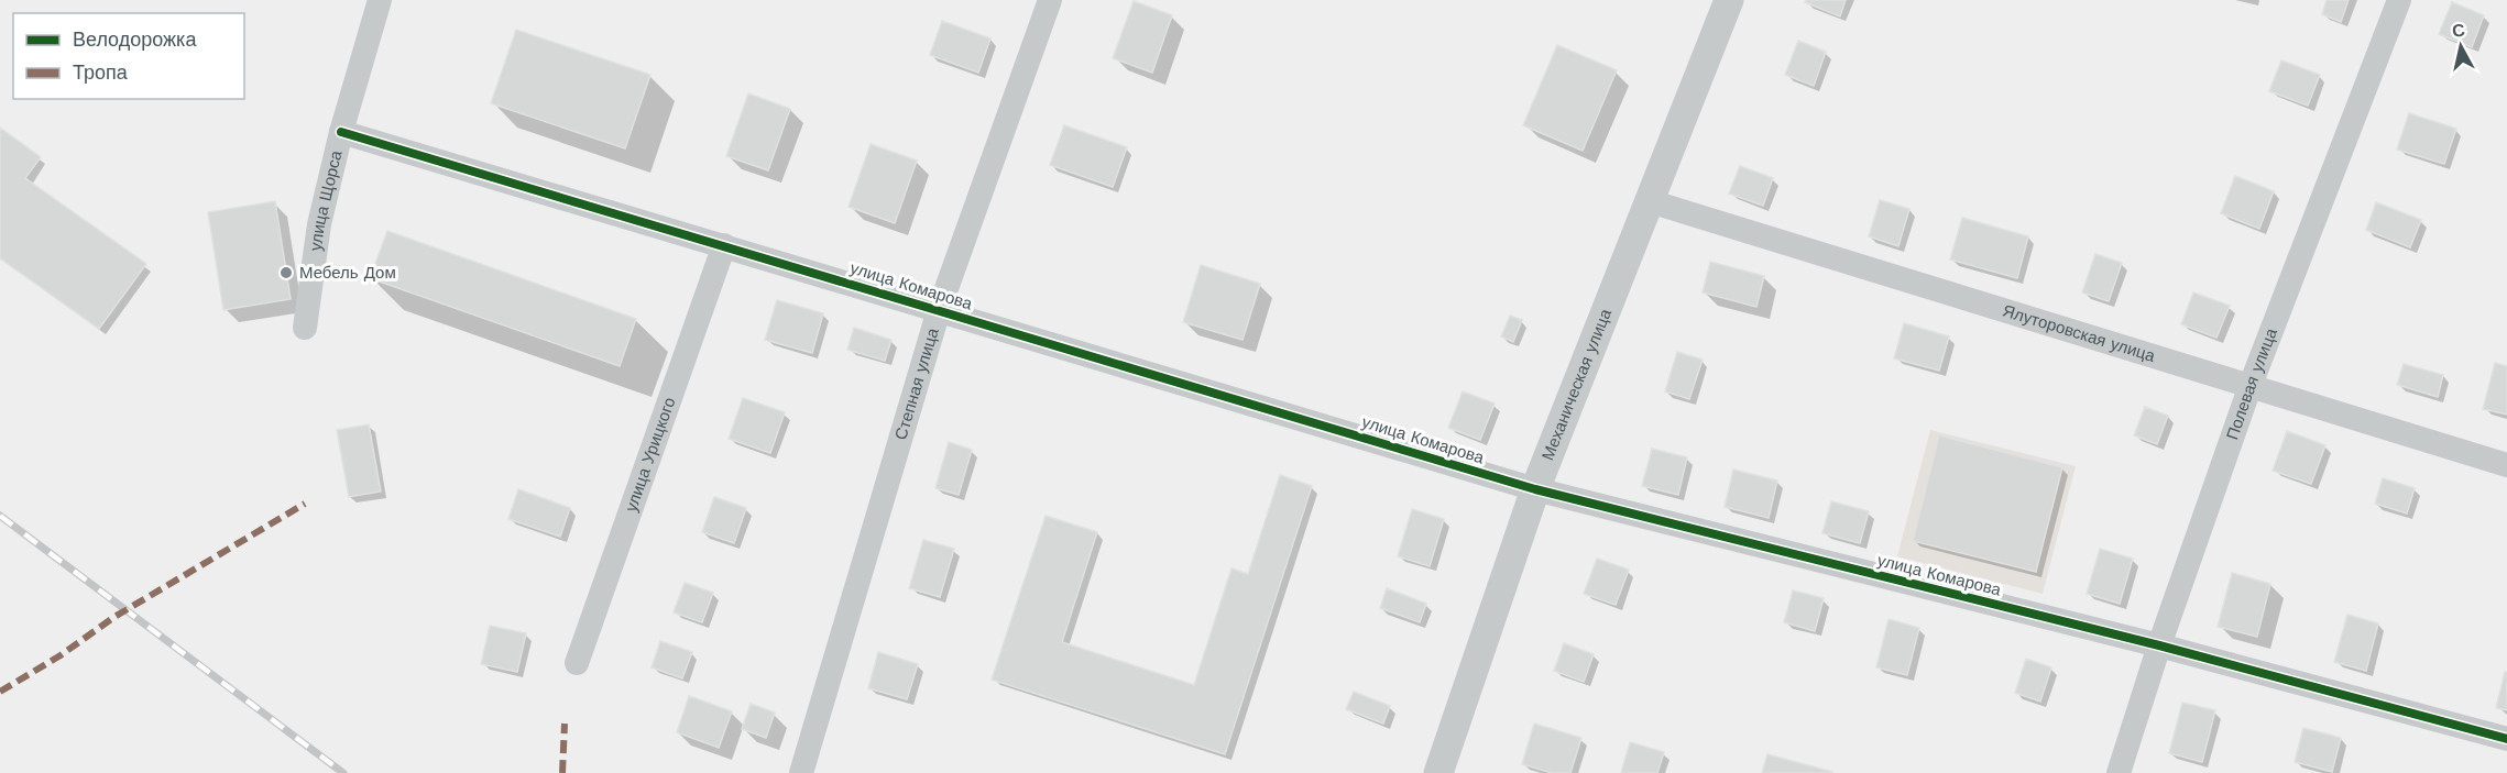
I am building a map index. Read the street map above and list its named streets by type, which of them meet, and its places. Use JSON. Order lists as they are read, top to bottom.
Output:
{
  "streets": {
    "street": [
      "улица Щорса",
      "улица Комарова",
      "Ялуторовская улица",
      "Степная улица",
      "Механическая улица",
      "Полевая улица",
      "улица Урицкого"
    ]
  },
  "crossings": [
    ["улица Щорса", "улица Комарова"],
    ["улица Комарова", "Степная улица"],
    ["улица Комарова", "Механическая улица"],
    ["улица Комарова", "Полевая улица"],
    ["улица Комарова", "улица Урицкого"],
    ["Ялуторовская улица", "Механическая улица"],
    ["Ялуторовская улица", "Полевая улица"]
  ],
  "places": ["Мебель Дом"],
  "legend": ["Велодорожка", "Тропа"],
  "north": "top"
}
